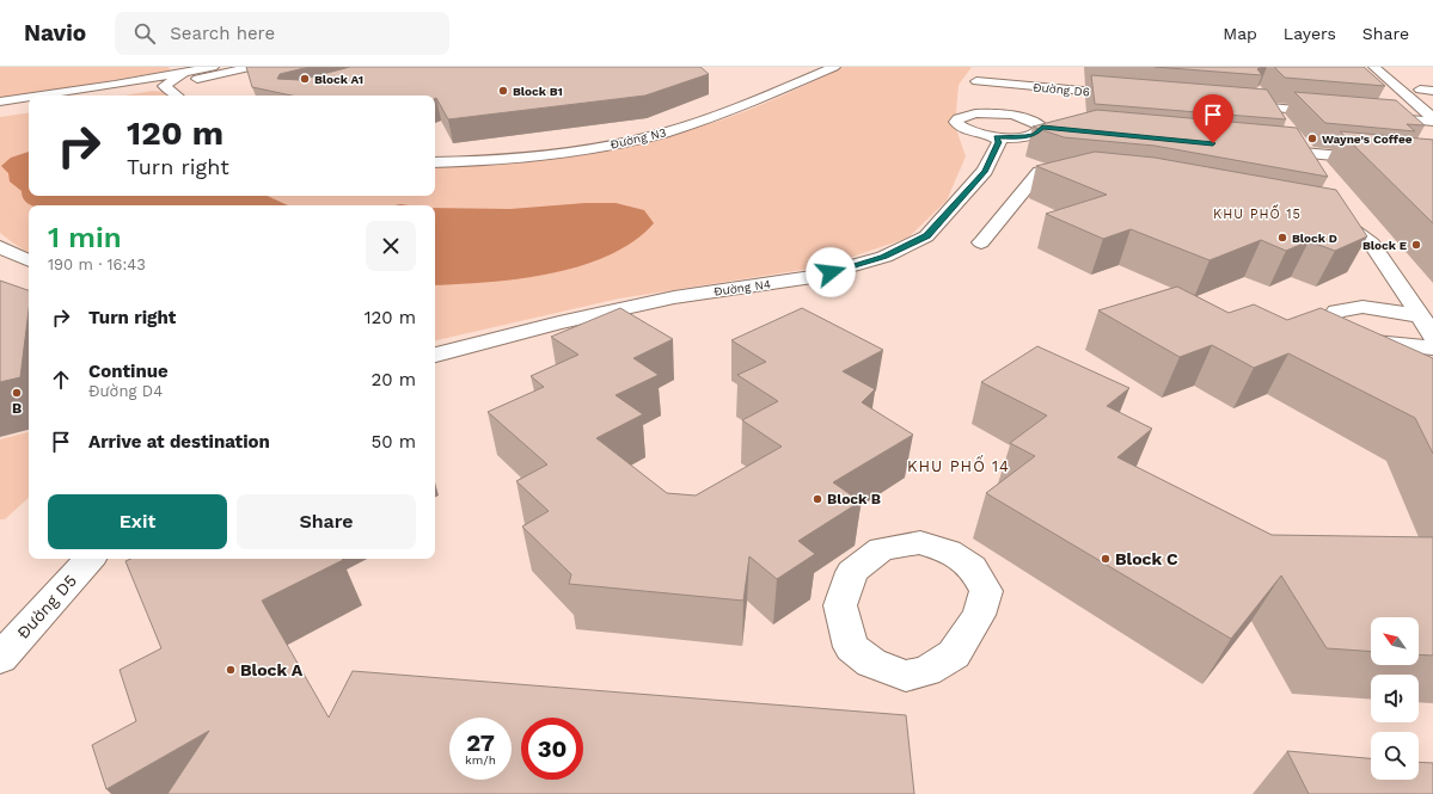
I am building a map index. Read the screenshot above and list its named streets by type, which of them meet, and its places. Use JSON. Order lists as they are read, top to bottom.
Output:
{
  "streets": {
    "street": [
      "Đường D6",
      "Đường N3",
      "Đường N4",
      "Đường D5"
    ]
  },
  "districts": ["KHU PHỐ 15", "KHU PHỐ 14"],
  "places": [
    "Block A1",
    "Block B1",
    "Wayne's Coffee",
    "Block D",
    "Block E",
    "B",
    "Block B",
    "Block C",
    "Block A"
  ],
  "north": "top left",
  "page": {
    "header": "Navio",
    "search": "Search here",
    "nav": ["Map", "Layers", "Share"],
    "turn": ["120 m", "Turn right"],
    "heading": ["1 min", "190 m · 16:43"],
    "list": [
      {
        "name": "Turn right",
        "value": "120 m"
      },
      {
        "name": "Continue",
        "note": "Đường D4",
        "value": "20 m"
      },
      {
        "name": "Arrive at destination",
        "value": "50 m"
      }
    ],
    "buttons": ["Exit", "Share"],
    "speed": "27 km/h",
    "limit": "30"
  }
}
